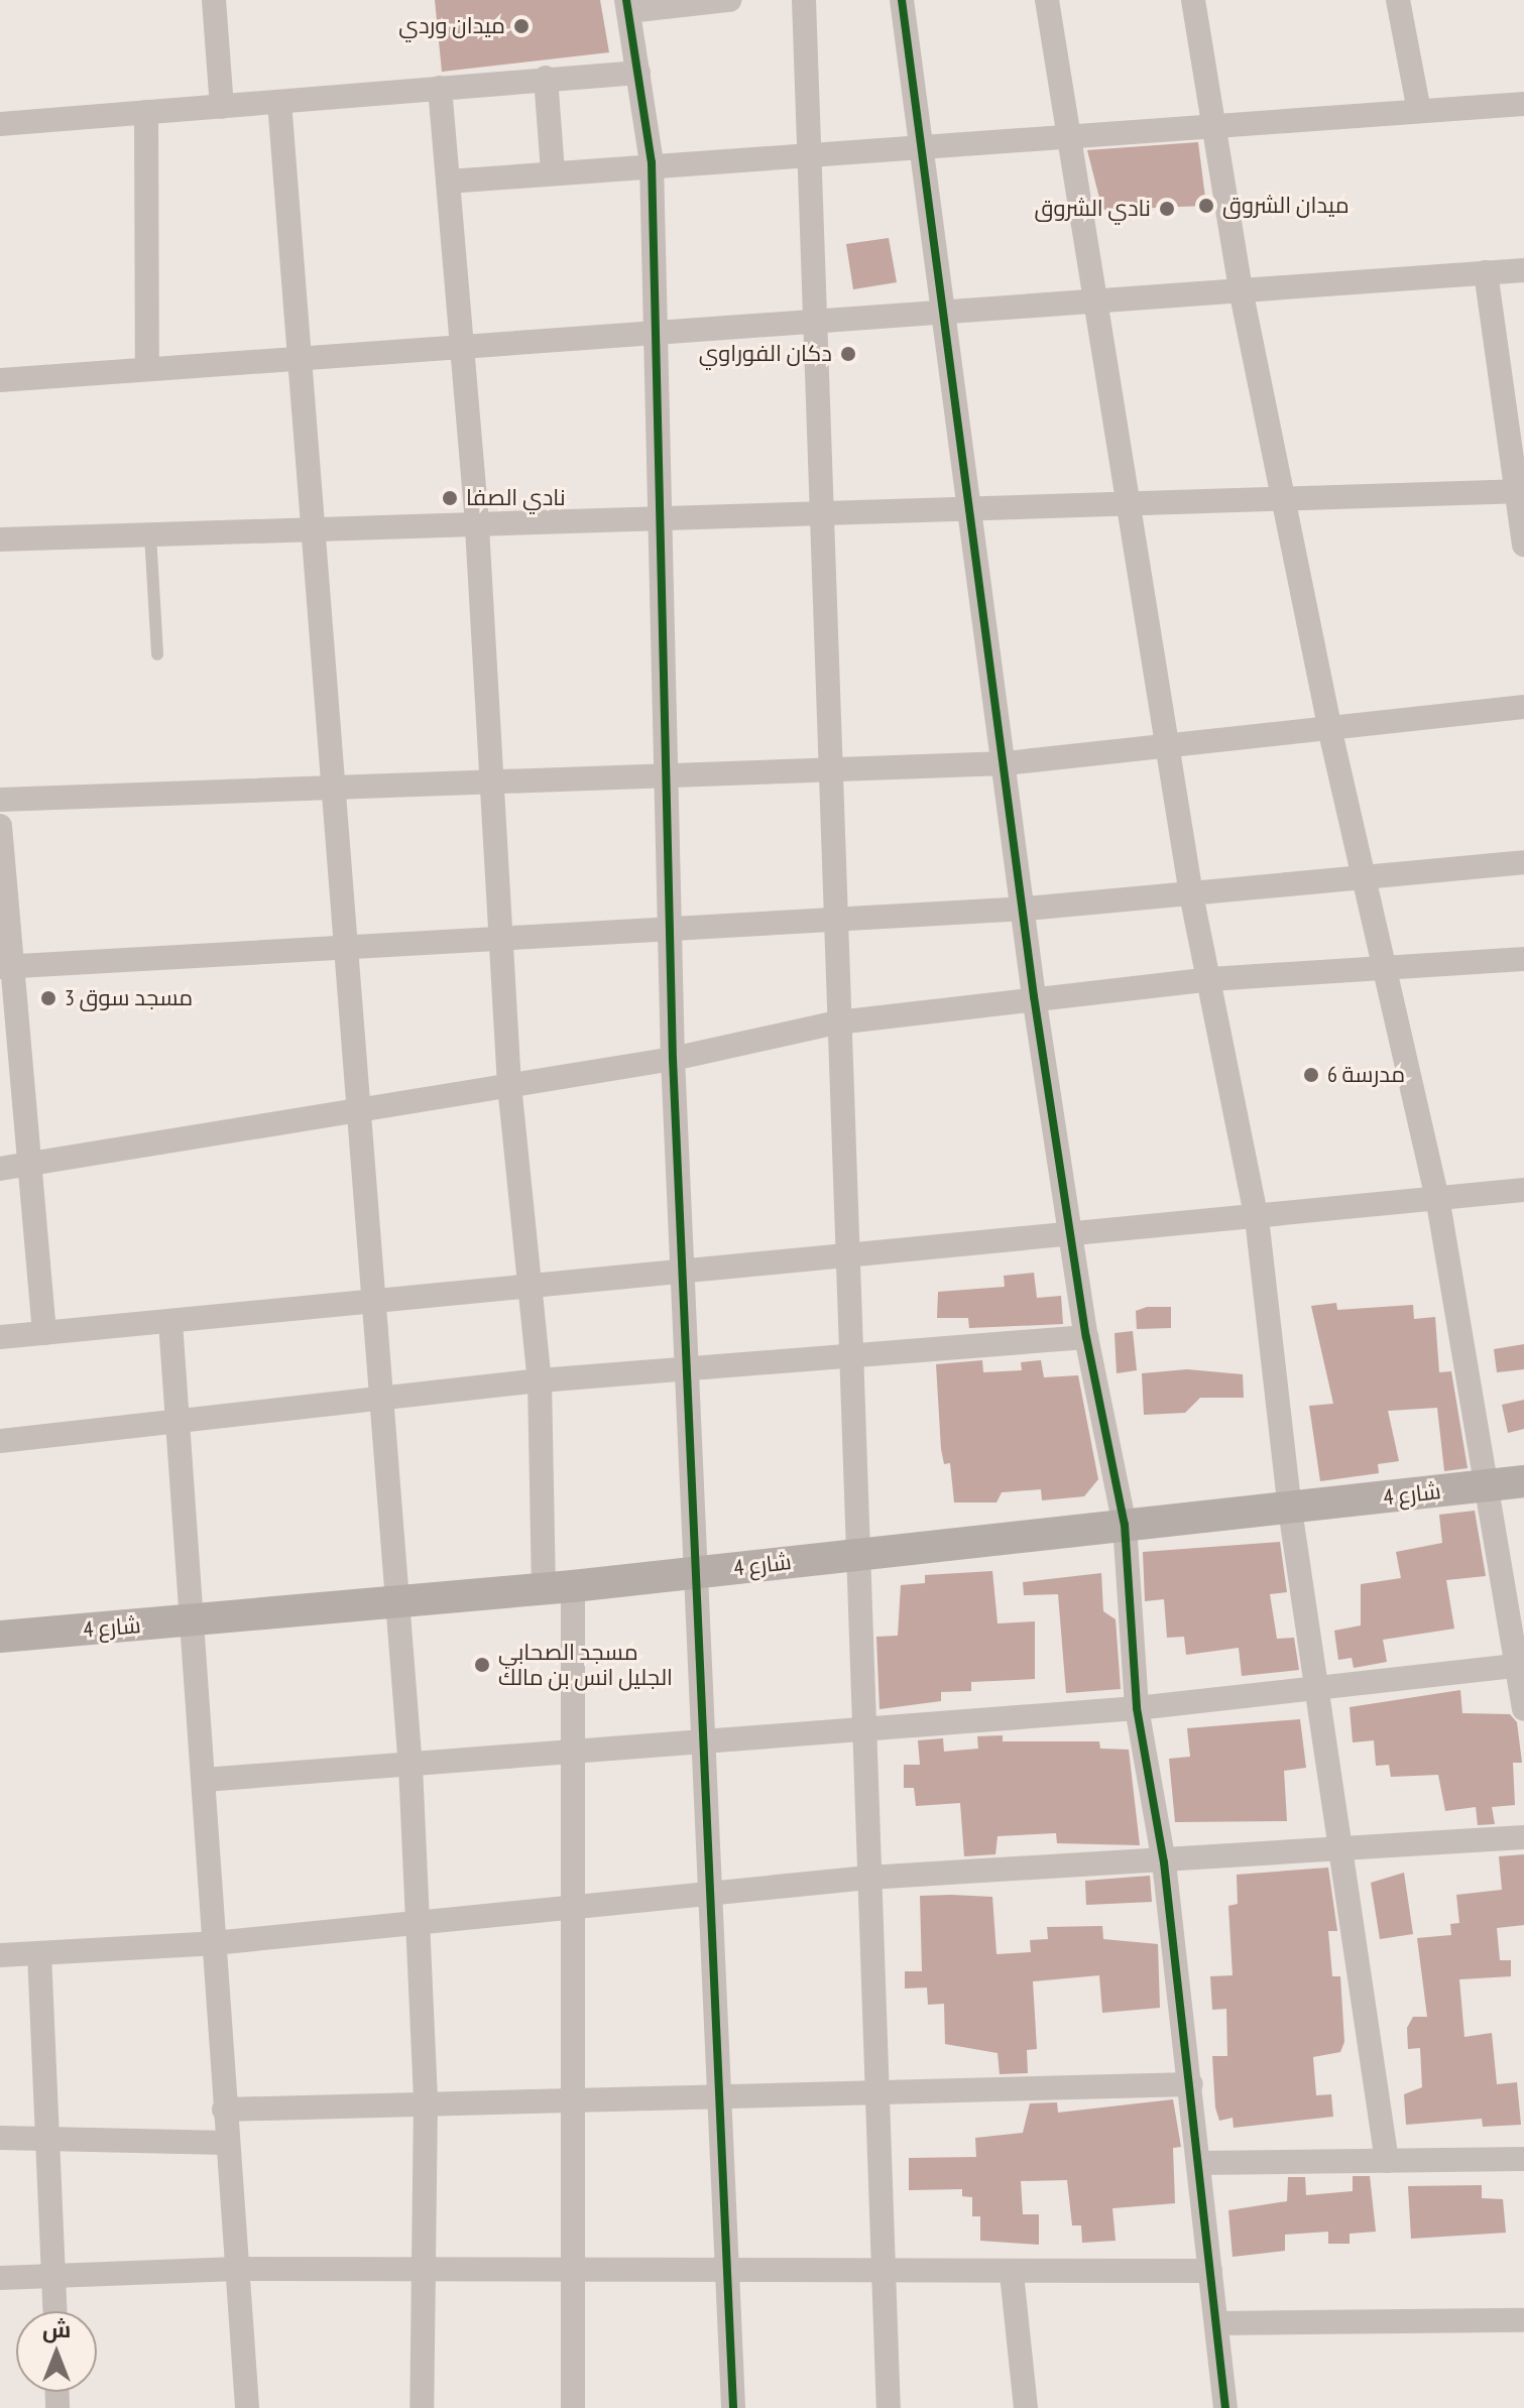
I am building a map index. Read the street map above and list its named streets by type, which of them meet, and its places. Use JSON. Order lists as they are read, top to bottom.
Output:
{
  "streets": {
    "street": ["شارع 4"]
  },
  "places": [
    "ميدان وردي",
    "ميدان الشروق",
    "نادي الشروق",
    "دكان الفوراوي",
    "نادي الصفا",
    "مسجد سوق 3",
    "مدرسة 6",
    "مسجد الصحابي الجليل انس بن مالك"
  ],
  "north": "top"
}
